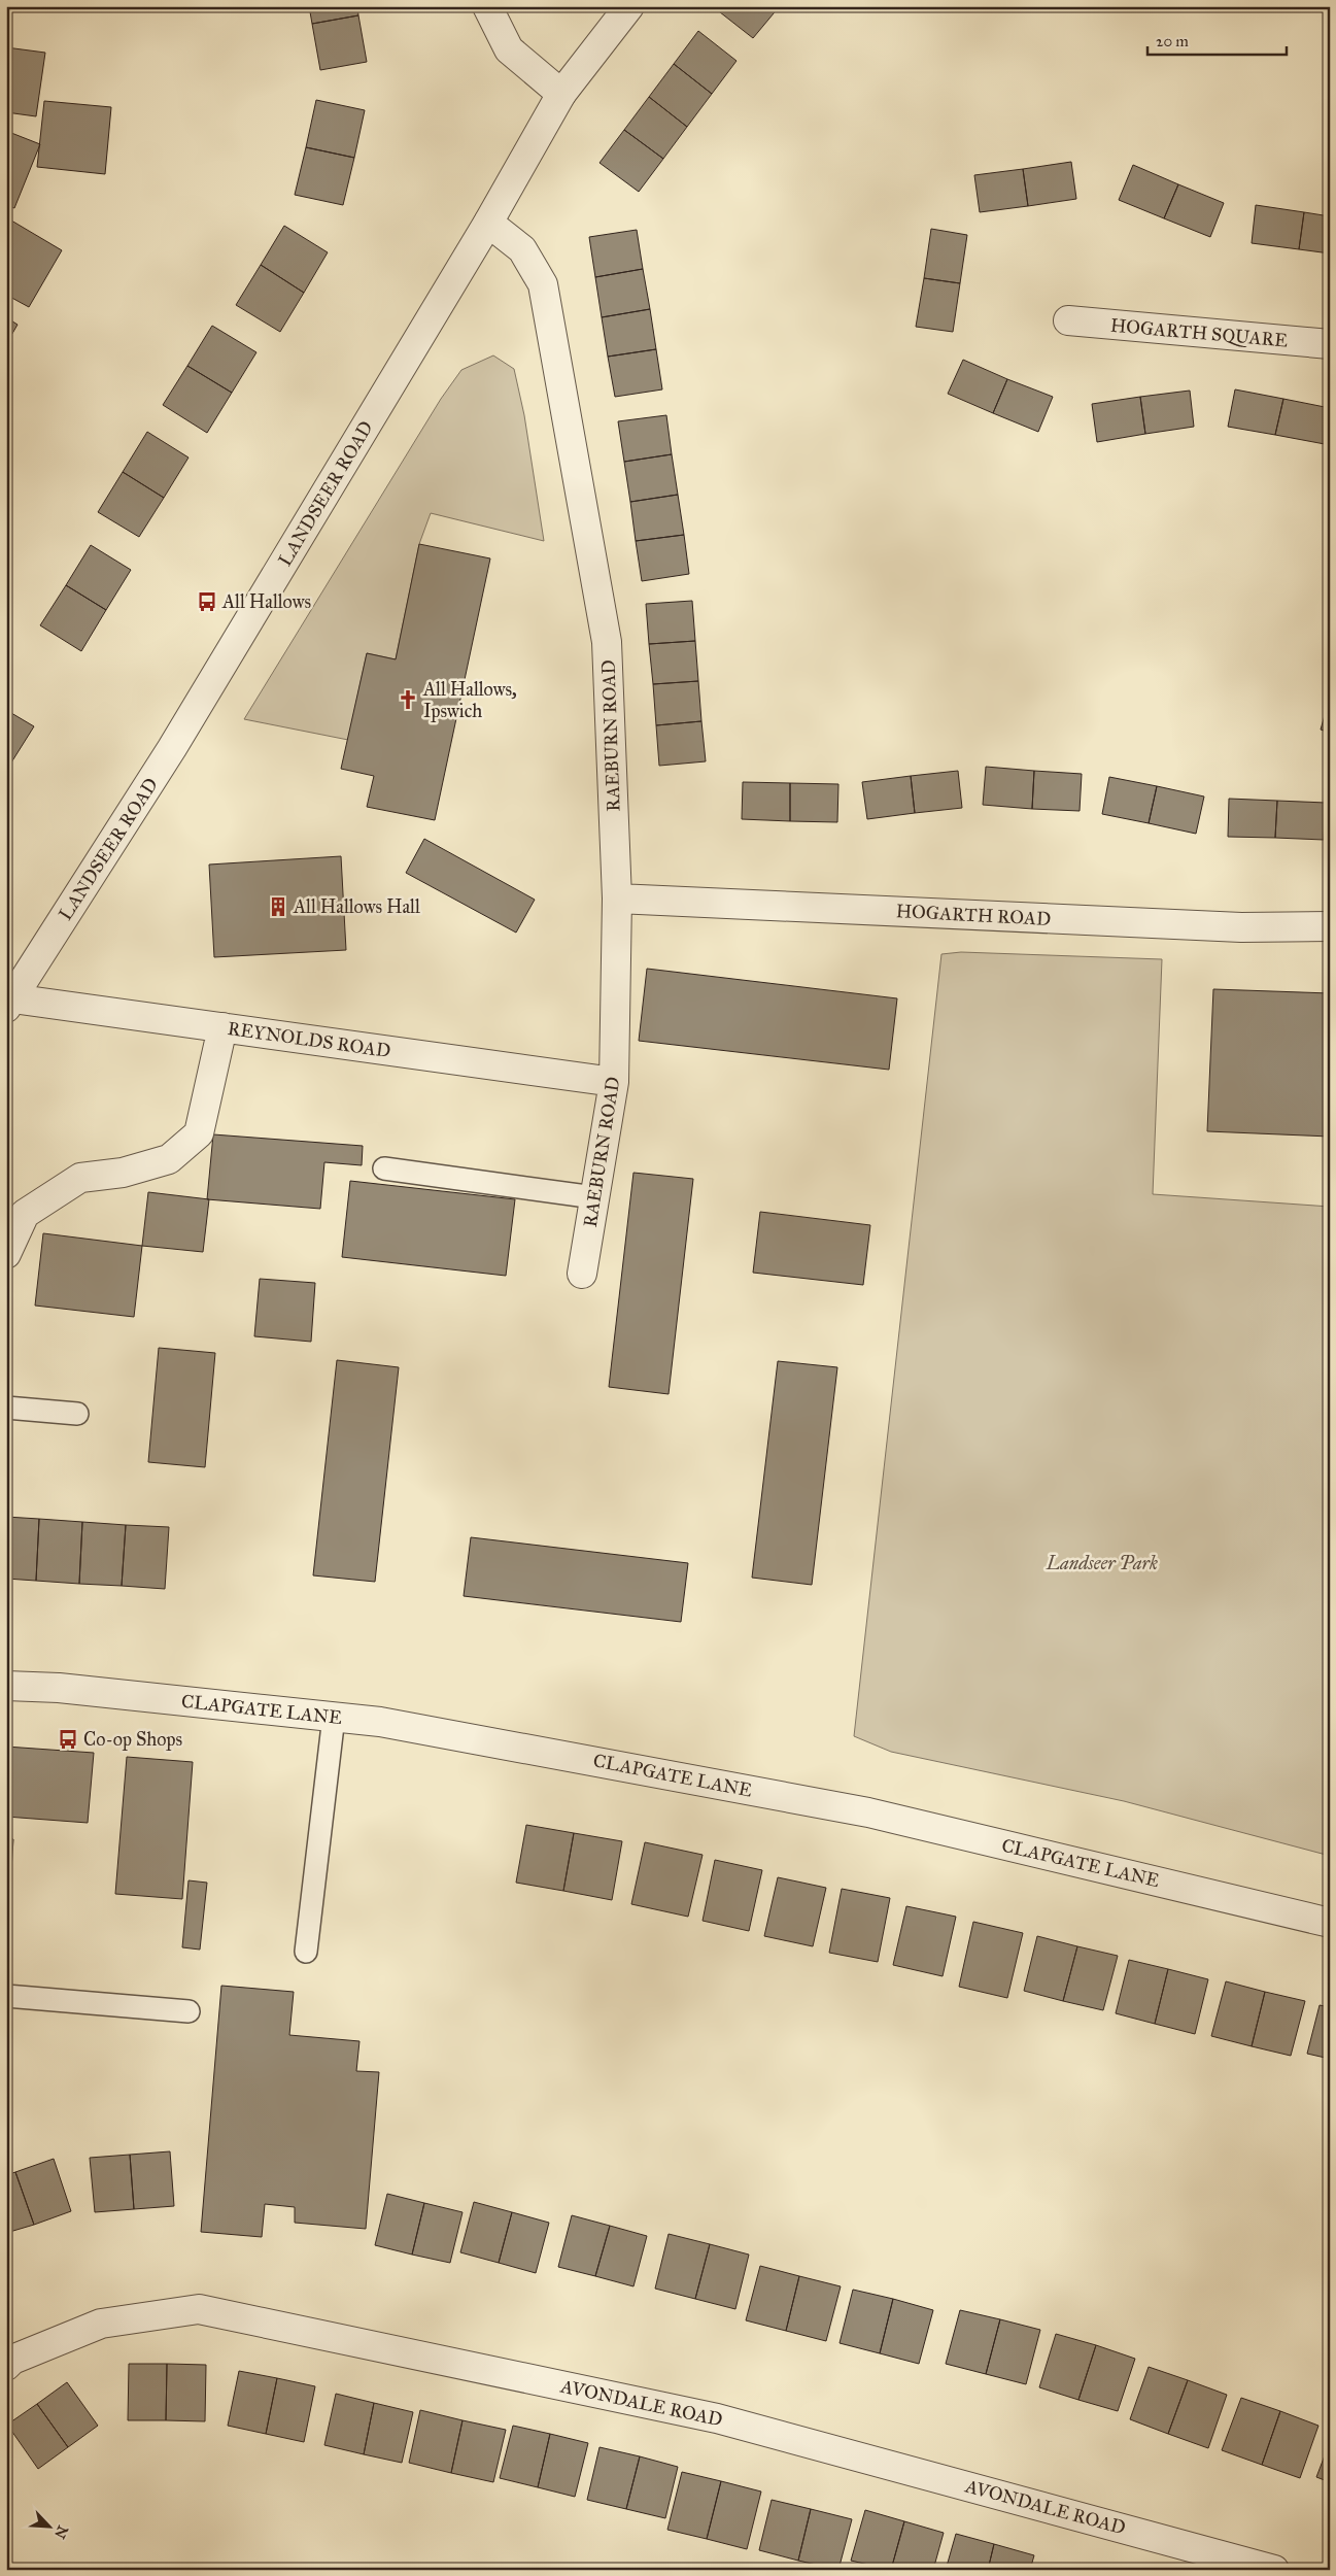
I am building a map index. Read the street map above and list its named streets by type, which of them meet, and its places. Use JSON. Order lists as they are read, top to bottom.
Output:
{
  "streets": {
    "street": [
      "HOGARTH SQUARE",
      "LANDSEER ROAD",
      "RAEBURN ROAD",
      "HOGARTH ROAD",
      "REYNOLDS ROAD",
      "CLAPGATE LANE",
      "AVONDALE ROAD"
    ]
  },
  "crossings": [
    ["LANDSEER ROAD", "RAEBURN ROAD"],
    ["LANDSEER ROAD", "REYNOLDS ROAD"],
    ["RAEBURN ROAD", "HOGARTH ROAD"],
    ["RAEBURN ROAD", "REYNOLDS ROAD"]
  ],
  "parks": ["Landseer Park"],
  "places": {
    "bus stop": ["All Hallows", "Co-op Shops"],
    "church": ["All Hallows, Ipswich"],
    "building": ["All Hallows Hall"]
  },
  "scale_bar": "20 m",
  "north": "bottom right"
}
